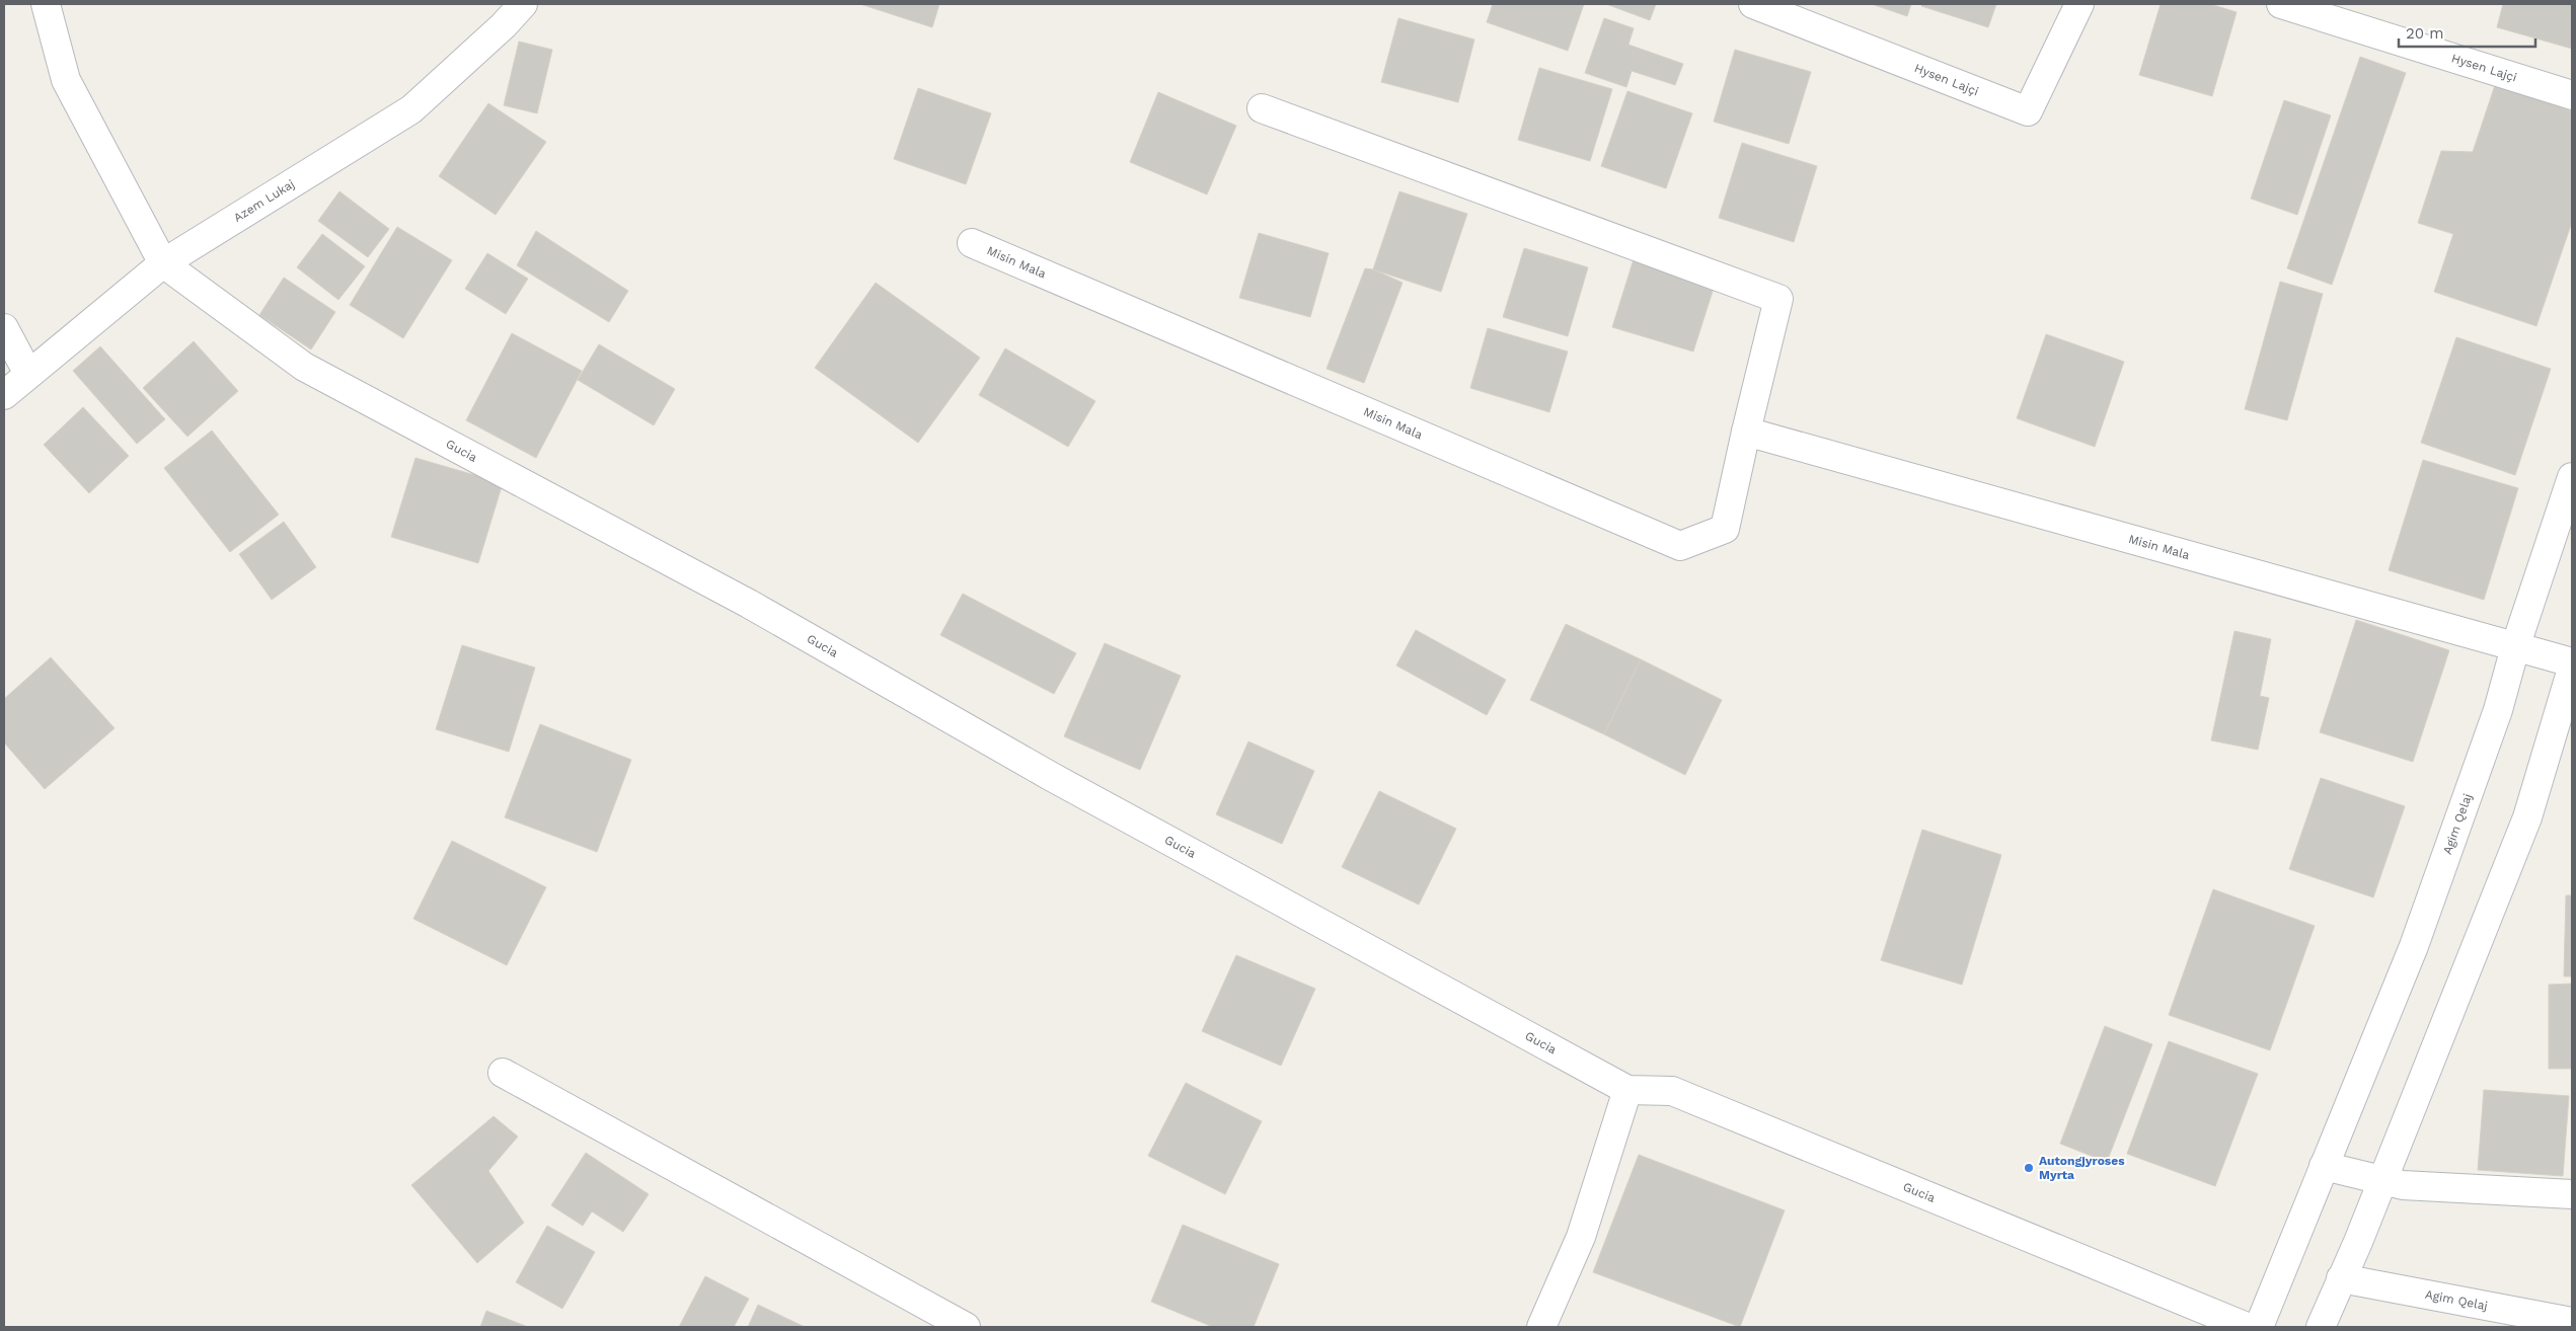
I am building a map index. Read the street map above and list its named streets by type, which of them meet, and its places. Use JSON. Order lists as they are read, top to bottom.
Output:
{
  "streets": {
    "street": [
      "Hysen Lajçi",
      "Azem Lukaj",
      "Misin Mala",
      "Gucia",
      "Agim Qelaj"
    ]
  },
  "crossings": [
    ["Azem Lukaj", "Gucia"],
    ["Misin Mala", "Agim Qelaj"]
  ],
  "places": ["Autongjyroses Myrta"],
  "scale_bar": "20 m"
}
